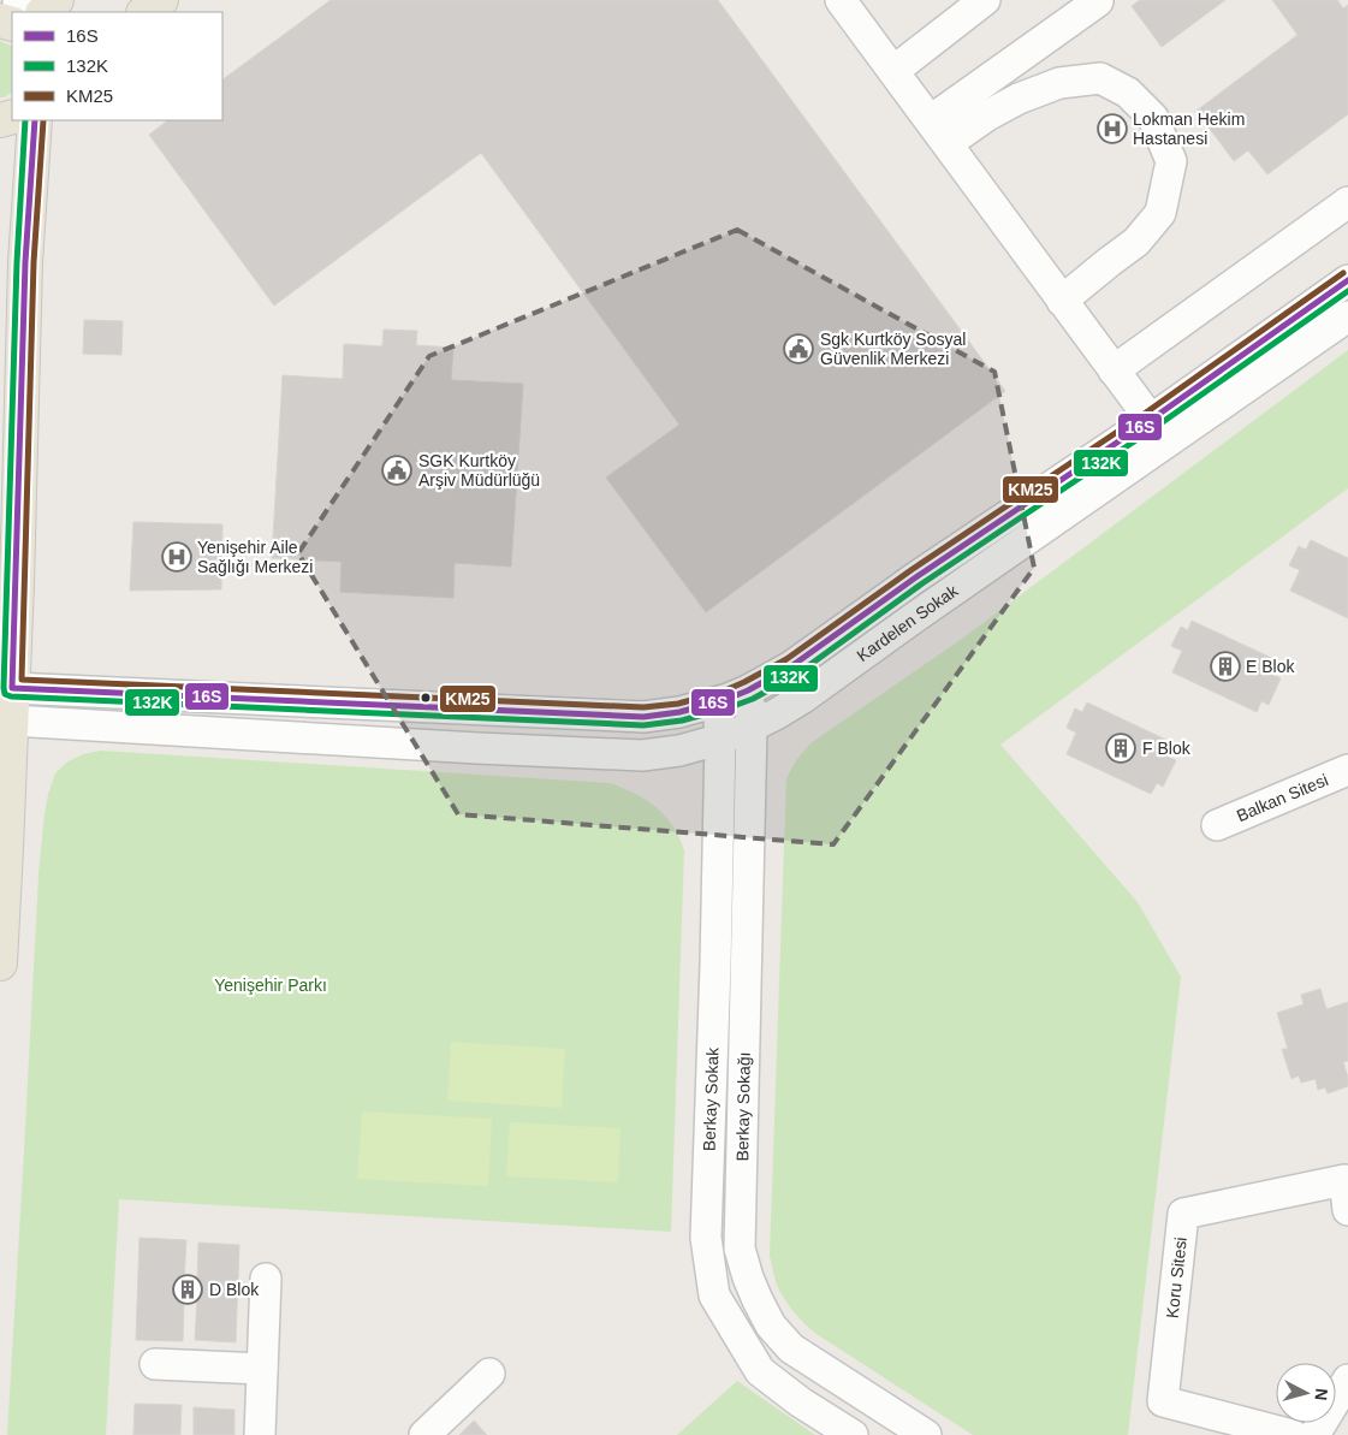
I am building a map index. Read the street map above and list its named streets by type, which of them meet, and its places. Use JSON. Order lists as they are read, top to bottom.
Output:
{
  "streets": {
    "street": [
      "Kardelen Sokak",
      "Balkan Sitesi",
      "Berkay Sokak",
      "Berkay Sokağı",
      "Koru Sitesi"
    ]
  },
  "crossings": [
    ["Kardelen Sokak", "Berkay Sokak"],
    ["Kardelen Sokak", "Berkay Sokağı"]
  ],
  "parks": ["Yenişehir Parkı"],
  "places": {
    "hospital": ["Lokman Hekim Hastanesi", "Yenişehir Aile Sağlığı Merkezi"],
    "public building": ["Sgk Kurtköy Sosyal Güvenlik Merkezi", "SGK Kurtköy Arşiv Müdürlüğü"],
    "building": ["E Blok", "F Blok", "D Blok"]
  },
  "lines": ["transit line 16S", "transit line 132K", "transit line KM25"],
  "legend": ["16S", "132K", "KM25"],
  "north": "right"
}
